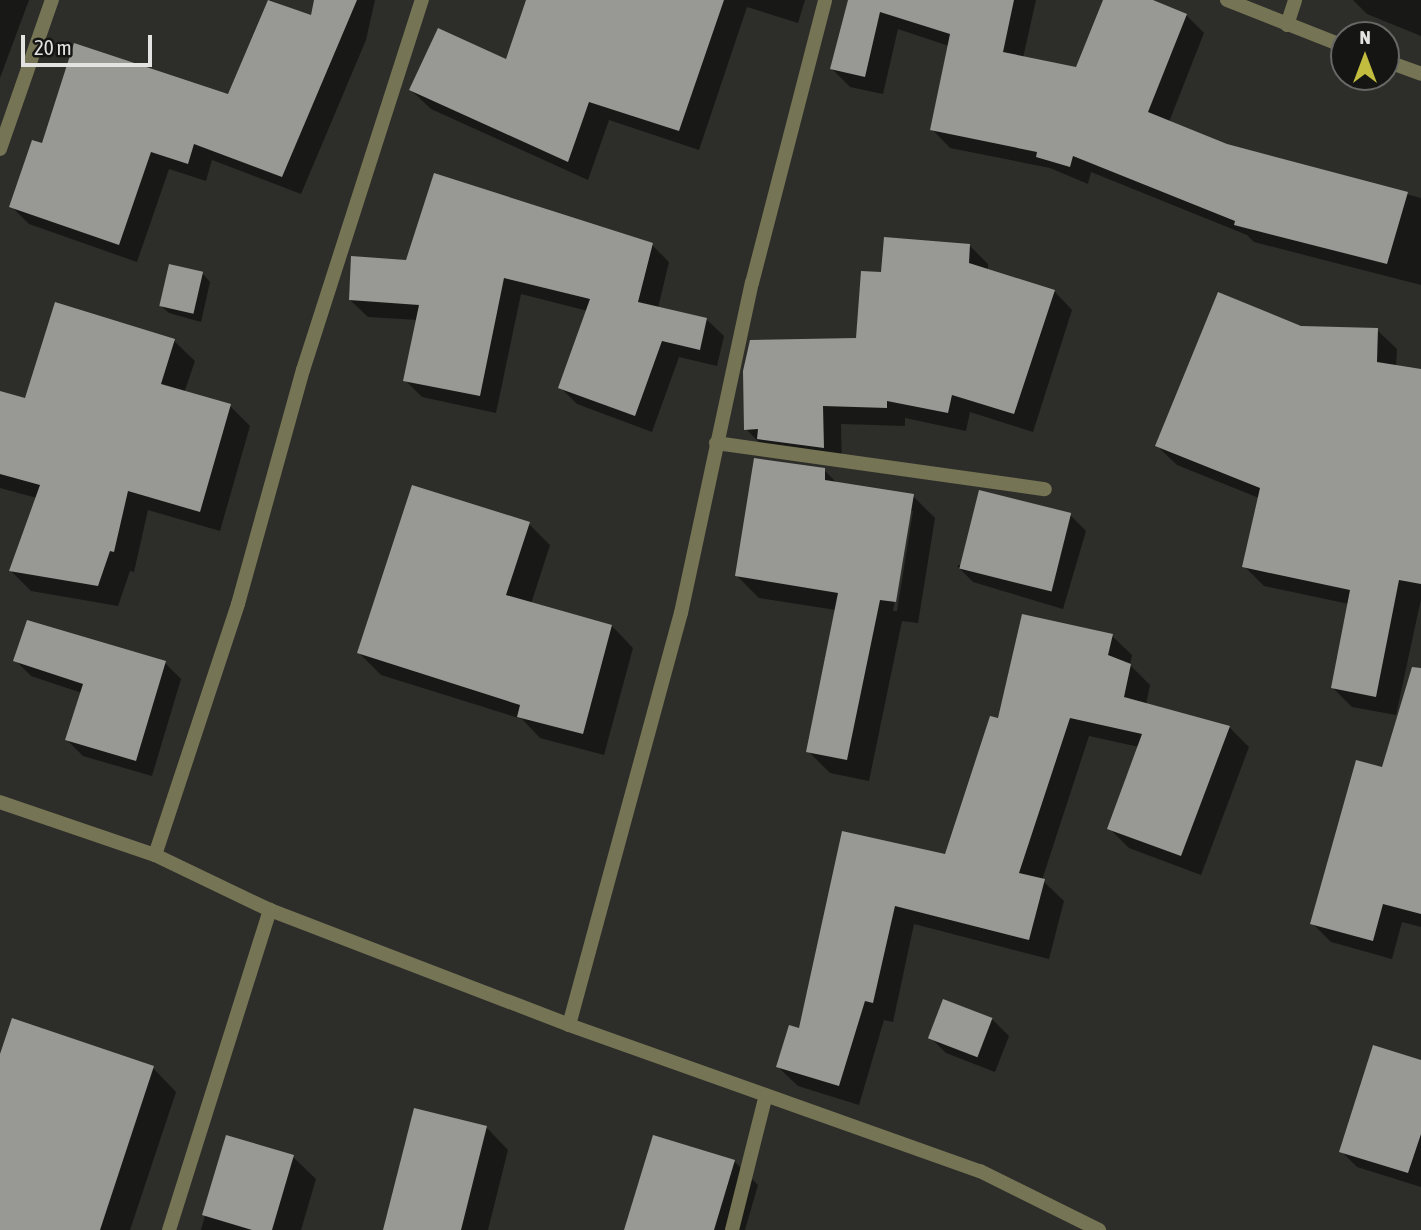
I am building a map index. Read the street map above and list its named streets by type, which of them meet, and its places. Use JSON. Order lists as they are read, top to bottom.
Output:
{
  "scale_bar": "20 m",
  "north": "top"
}
